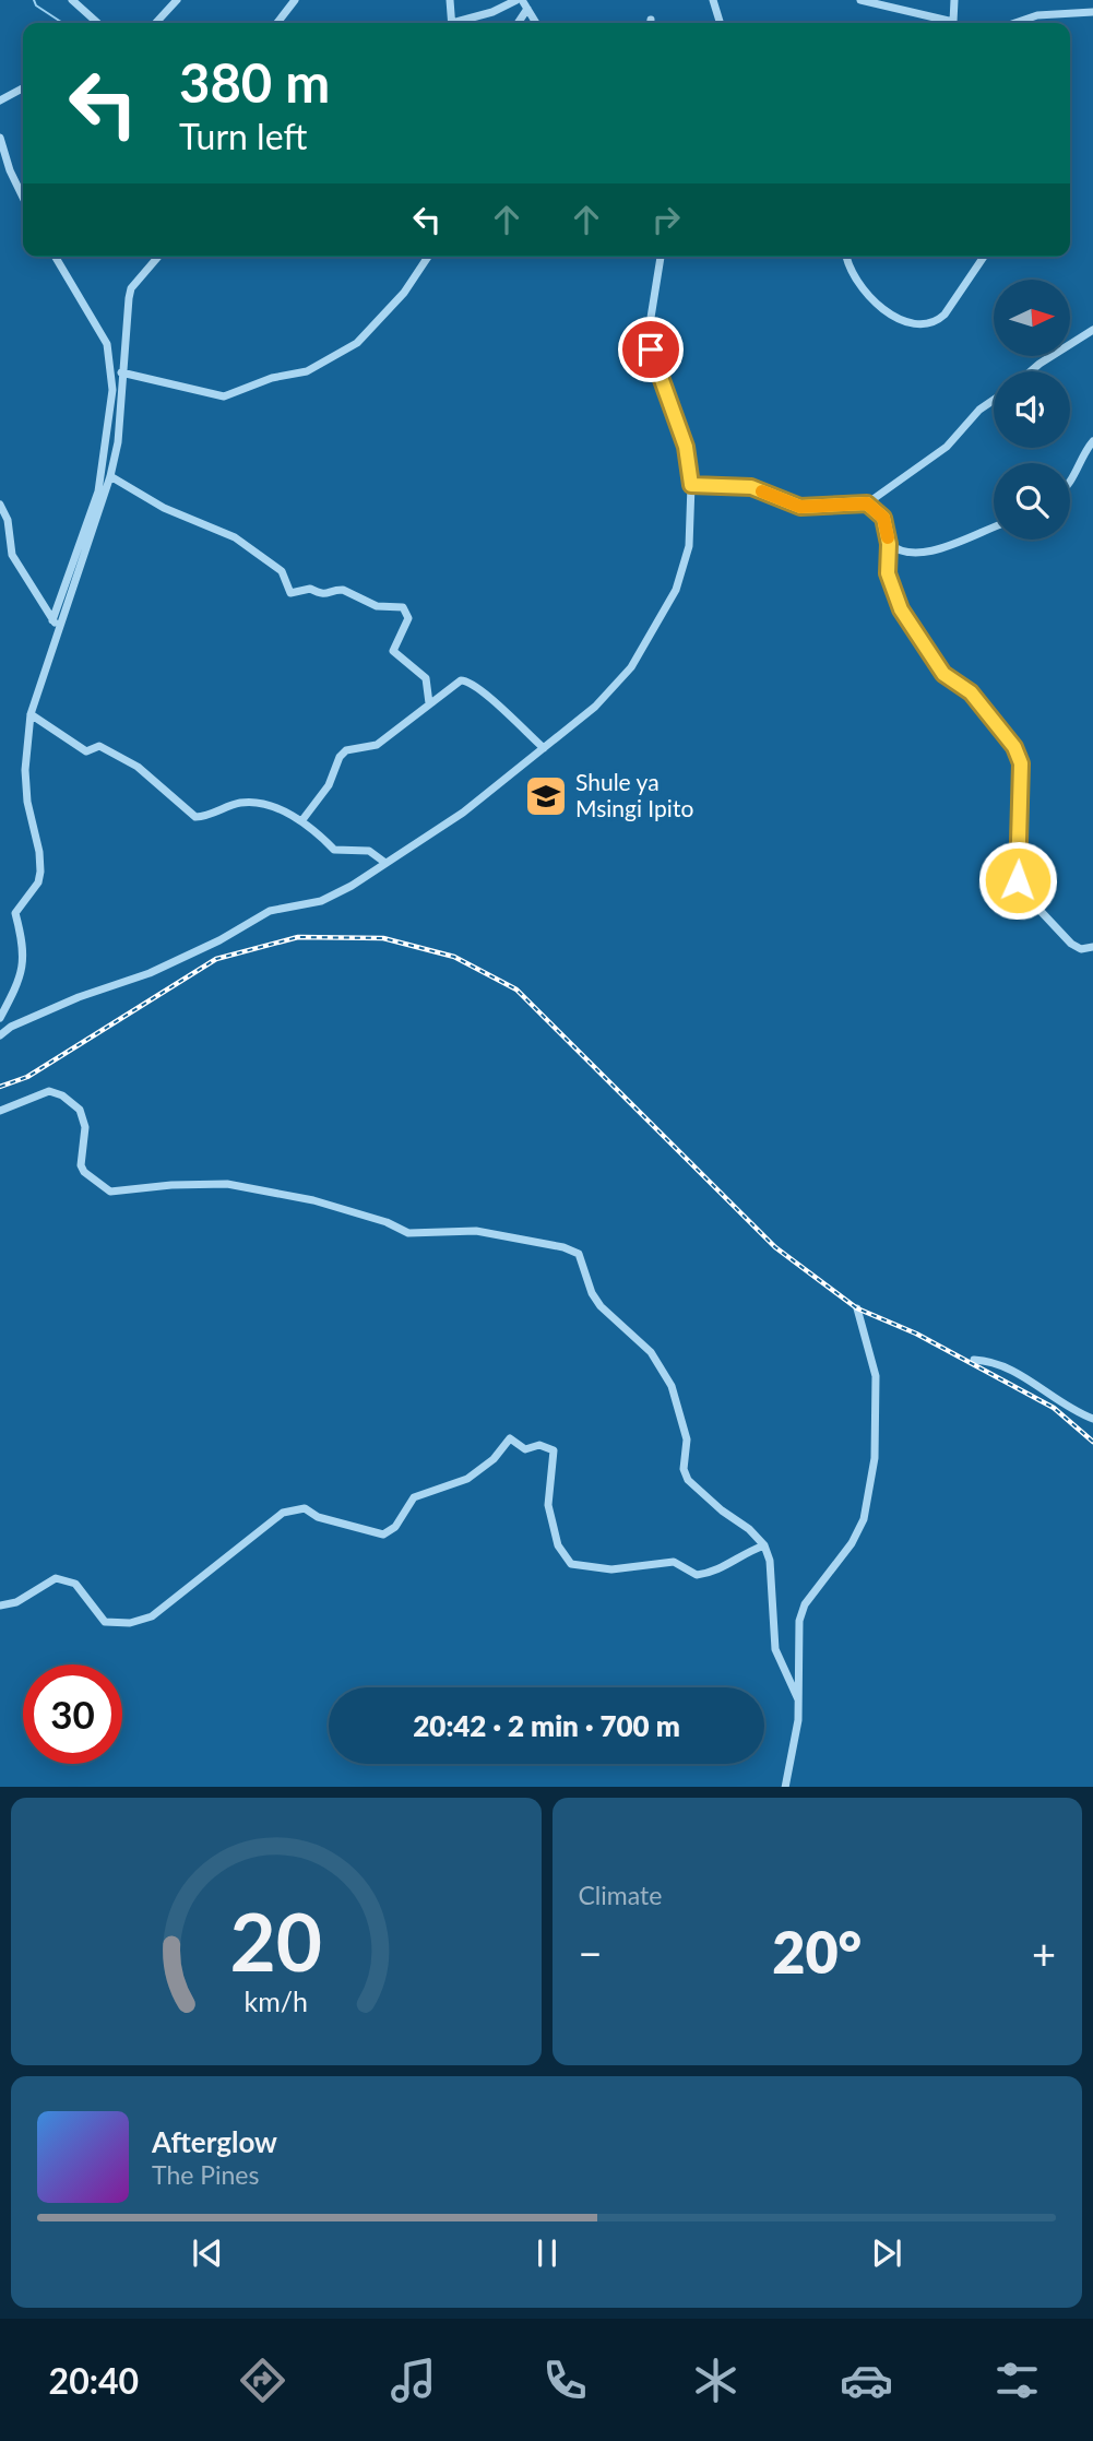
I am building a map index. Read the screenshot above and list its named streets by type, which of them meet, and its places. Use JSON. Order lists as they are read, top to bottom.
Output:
{
  "places": {
    "school or university": ["Shule ya Msingi Ipito"]
  },
  "north": "right",
  "page": {
    "turn": ["380 m", "Turn left"],
    "limit": "30",
    "trip": "20:42 · 2 min · 700 m",
    "tile": "Climate",
    "heat": ["−", "20°", "+"],
    "song": ["Afterglow", "The Pines"],
    "tabs": "20:40",
    "gauge": ["20", "km/h"]
  }
}
